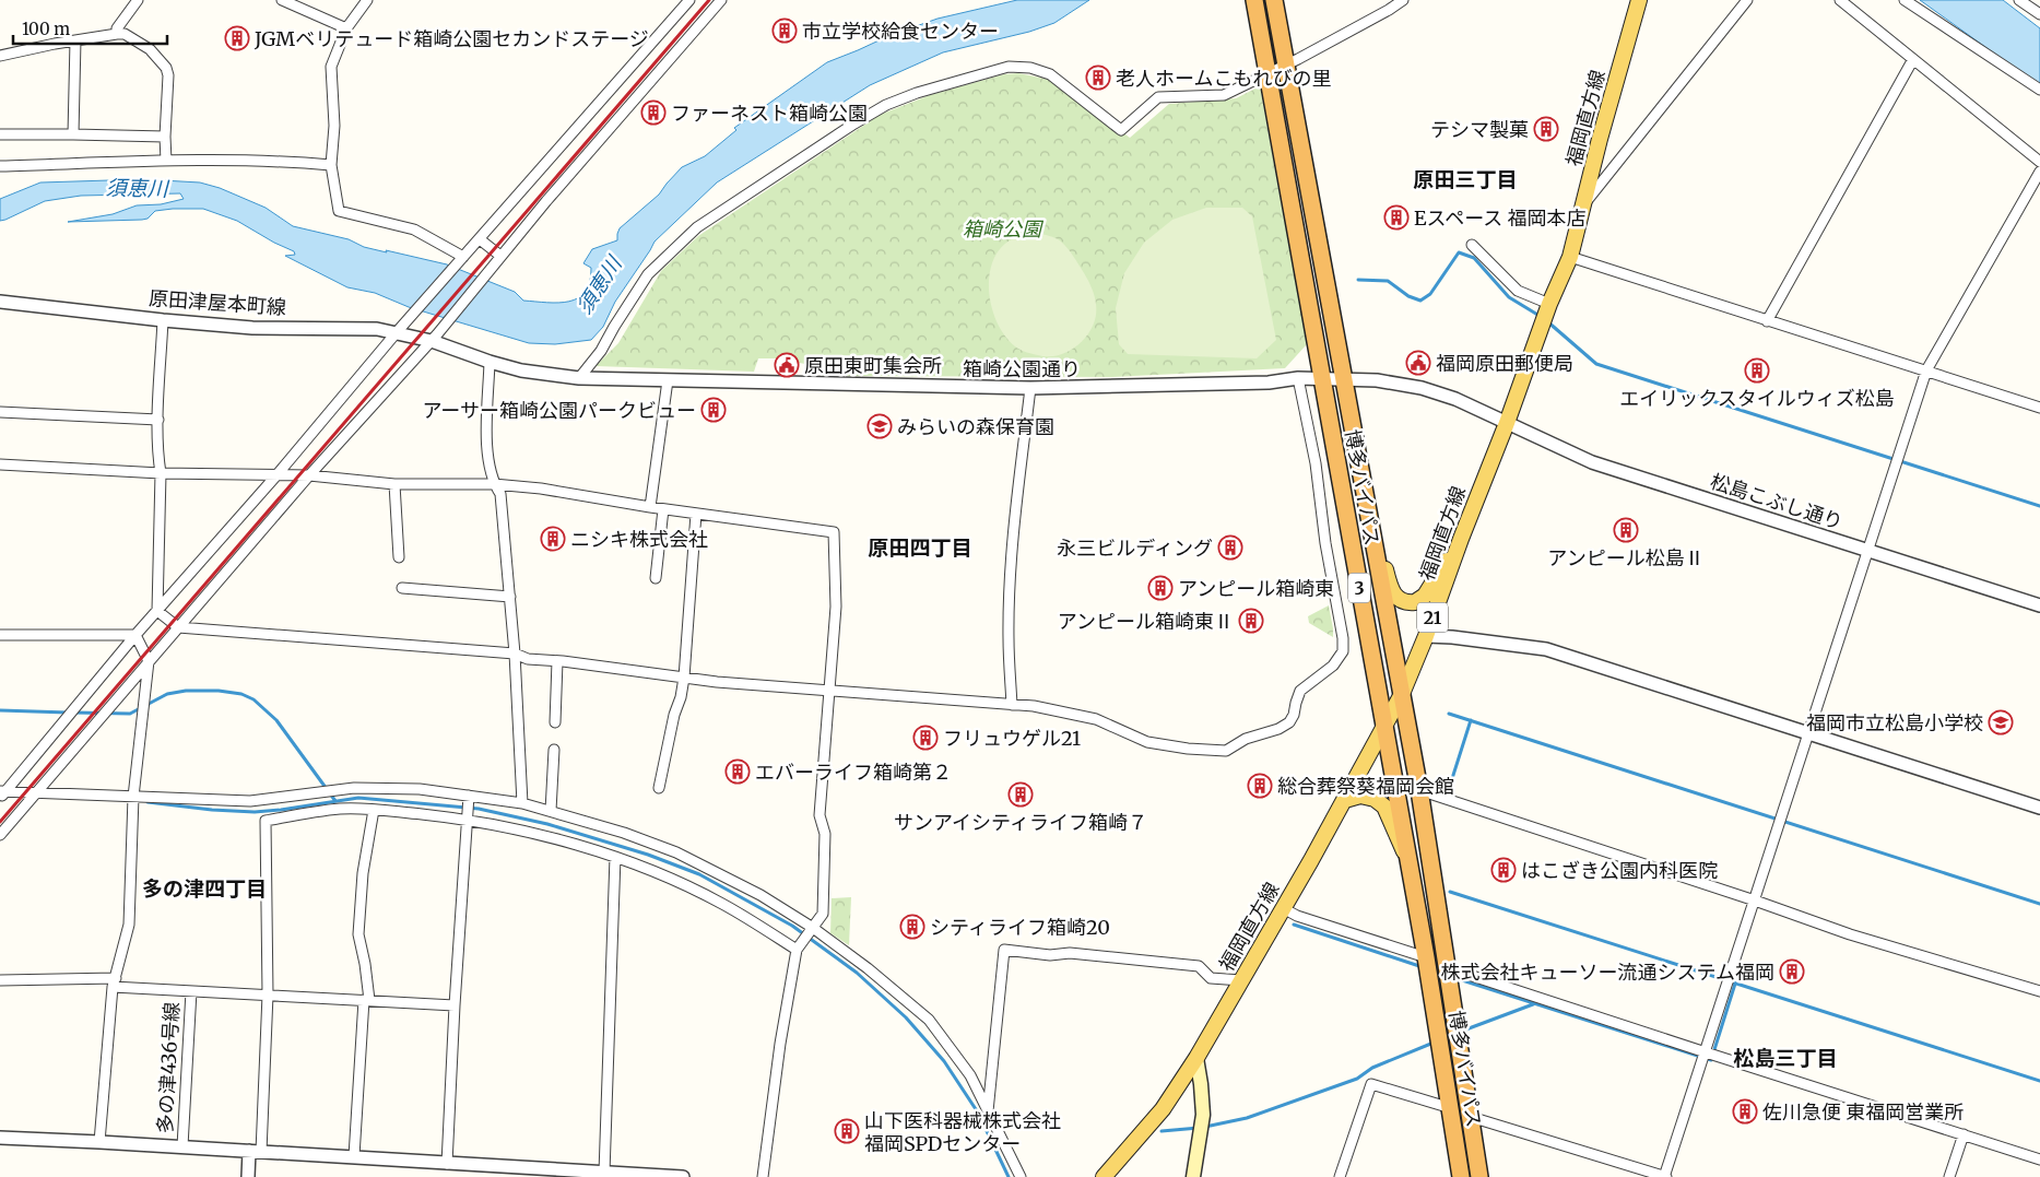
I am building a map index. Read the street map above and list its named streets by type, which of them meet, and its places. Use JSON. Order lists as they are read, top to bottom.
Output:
{
  "streets": {
    "highway": ["博多バイパス", "3"],
    "main road": ["福岡直方線", "21"],
    "street": [
      "原田津屋本町線",
      "箱崎公園通り",
      "松島こぶし通り",
      "多の津436号線"
    ]
  },
  "crossings": [
    ["福岡直方線", "博多バイパス"],
    ["福岡直方線", "松島こぶし通り"],
    ["原田津屋本町線", "箱崎公園通り"],
    ["箱崎公園通り", "博多バイパス"]
  ],
  "districts": [
    "原田三丁目",
    "原田四丁目",
    "多の津四丁目",
    "松島三丁目"
  ],
  "water": ["須恵川"],
  "parks": ["箱崎公園"],
  "places": {
    "building": [
      "市立学校給食センター",
      "JGMベリテュード箱崎公園セカンドステージ",
      "老人ホームこもれびの里",
      "ファーネスト箱崎公園",
      "テシマ製菓",
      "Eスペース 福岡本店",
      "エイリックスタイルウィズ松島",
      "アーサー箱崎公園パークビュー",
      "アンピール松島Ⅱ",
      "ニシキ株式会社",
      "永三ビルディング",
      "アンピール箱崎東",
      "アンピール箱崎東Ⅱ",
      "フリュウゲル21",
      "エバーライフ箱崎第２",
      "総合葬祭葵福岡会館",
      "サンアイシティライフ箱崎７",
      "はこざき公園内科医院",
      "シティライフ箱崎20",
      "株式会社キューソー流通システム福岡",
      "佐川急便 東福岡営業所",
      "山下医科器械株式会社 福岡SPDセンター"
    ],
    "public building": ["福岡原田郵便局", "原田東町集会所"],
    "school or university": ["みらいの森保育園", "福岡市立松島小学校"]
  },
  "scale_bar": "100 m"
}
